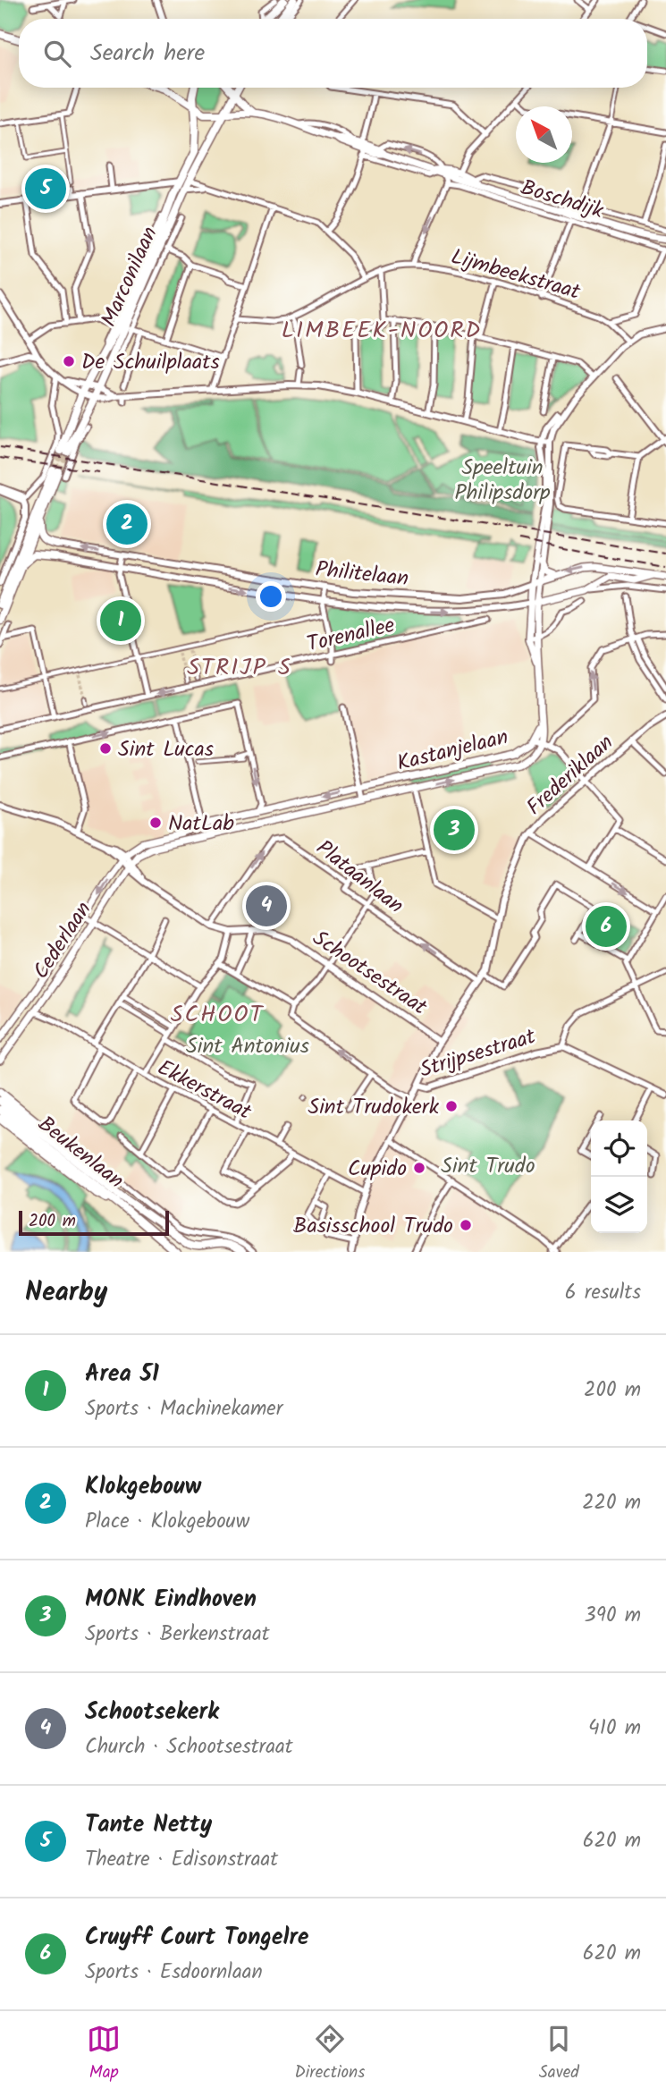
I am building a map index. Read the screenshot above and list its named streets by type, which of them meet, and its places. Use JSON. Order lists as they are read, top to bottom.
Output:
{
  "streets": {
    "main road": [
      "Boschdijk",
      "Marconilaan",
      "Kastanjelaan",
      "Cederlaan",
      "Beukenlaan"
    ],
    "street": [
      "Lijmbeekstraat",
      "Philitelaan",
      "Torenallee",
      "Frederiklaan",
      "Plataanlaan",
      "Schootsestraat",
      "Strijpsestraat",
      "Ekkerstraat"
    ]
  },
  "crossings": [
    ["Boschdijk", "Marconilaan"],
    ["Kastanjelaan", "Cederlaan"],
    ["Kastanjelaan", "Schootsestraat"],
    ["Frederiklaan", "Plataanlaan"],
    ["Frederiklaan", "Schootsestraat"],
    ["Frederiklaan", "Strijpsestraat"],
    ["Plataanlaan", "Schootsestraat"],
    ["Cederlaan", "Schootsestraat"],
    ["Cederlaan", "Ekkerstraat"],
    ["Strijpsestraat", "Ekkerstraat"]
  ],
  "districts": ["LIMBEEK-NOORD", "STRIJP S", "SCHOOT"],
  "parks": ["Speeltuin Philipsdorp", "Sint Antonius", "Sint Trudo"],
  "places": [
    "De Schuilplaats",
    "Sint Lucas",
    "NatLab",
    "Sint Trudokerk",
    "Cupido",
    "Basisschool Trudo"
  ],
  "scale_bar": "200 m",
  "north": "top left",
  "page": {
    "search": "Search here",
    "pins": [
      "5",
      "2",
      "1",
      "3",
      "4",
      "6"
    ],
    "scale": "200 m",
    "heading": ["Nearby", "6 results"],
    "list": [
      {
        "mark": "1",
        "name": "Area 51",
        "note": "Sports · Machinekamer",
        "value": "200 m"
      },
      {
        "mark": "2",
        "name": "Klokgebouw",
        "note": "Place · Klokgebouw",
        "value": "220 m"
      },
      {
        "mark": "3",
        "name": "MONK Eindhoven",
        "note": "Sports · Berkenstraat",
        "value": "390 m"
      },
      {
        "mark": "4",
        "name": "Schootsekerk",
        "note": "Church · Schootsestraat",
        "value": "410 m"
      },
      {
        "mark": "5",
        "name": "Tante Netty",
        "note": "Theatre · Edisonstraat",
        "value": "620 m"
      },
      {
        "mark": "6",
        "name": "Cruyff Court Tongelre",
        "note": "Sports · Esdoornlaan",
        "value": "620 m"
      }
    ],
    "nav": ["Map", "Directions", "Saved"]
  }
}
